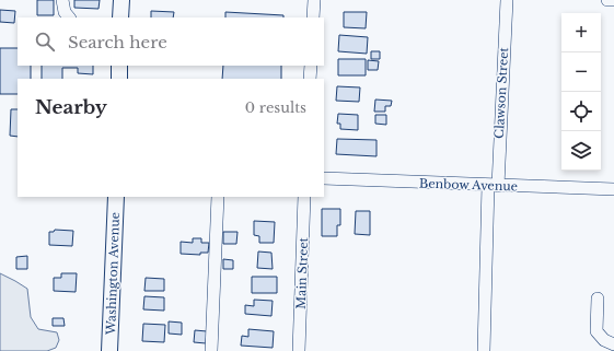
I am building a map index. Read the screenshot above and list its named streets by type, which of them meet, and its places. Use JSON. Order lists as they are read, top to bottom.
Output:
{
  "streets": {
    "main road": ["Washington Avenue"],
    "street": ["Clawson Street", "Benbow Avenue", "Main Street"]
  },
  "crossings": [
    ["Clawson Street", "Benbow Avenue"]
  ],
  "page": {
    "map_buttons": ["+", "−"],
    "search": "Search here",
    "heading": ["Nearby", "0 results"]
  }
}
